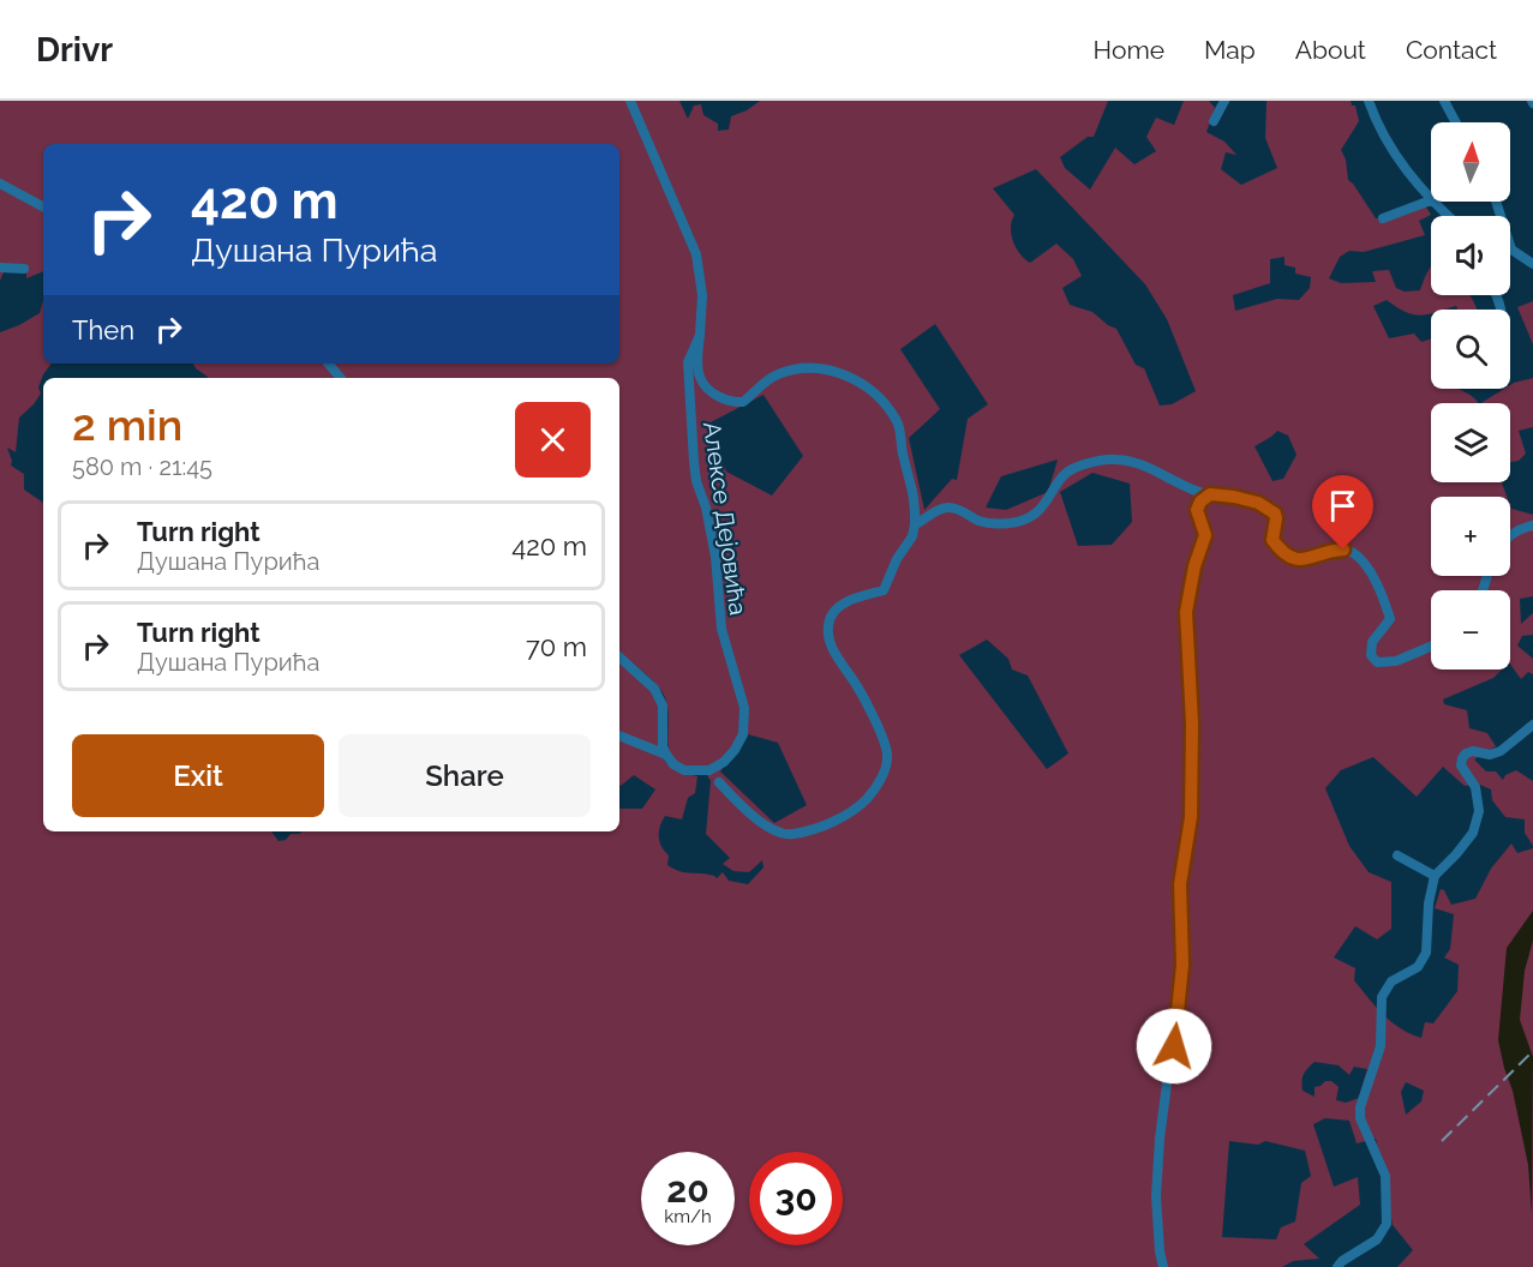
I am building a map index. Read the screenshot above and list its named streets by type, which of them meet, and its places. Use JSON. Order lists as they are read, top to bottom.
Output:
{
  "streets": {
    "street": ["Алексе Дејовића"]
  },
  "north": "top",
  "page": {
    "header": "Drivr",
    "nav": [
      "Home",
      "Map",
      "About",
      "Contact"
    ],
    "map_buttons": ["+", "−"],
    "turn": ["420 m", "Душана Пурића"],
    "then": "Then",
    "heading": ["2 min", "580 m · 21:45"],
    "list": [
      {
        "name": "Turn right",
        "note": "Душана Пурића",
        "value": "420 m"
      },
      {
        "name": "Turn right",
        "note": "Душана Пурића",
        "value": "70 m"
      }
    ],
    "buttons": ["Exit", "Share"],
    "speed": "20 km/h",
    "limit": "30"
  }
}
